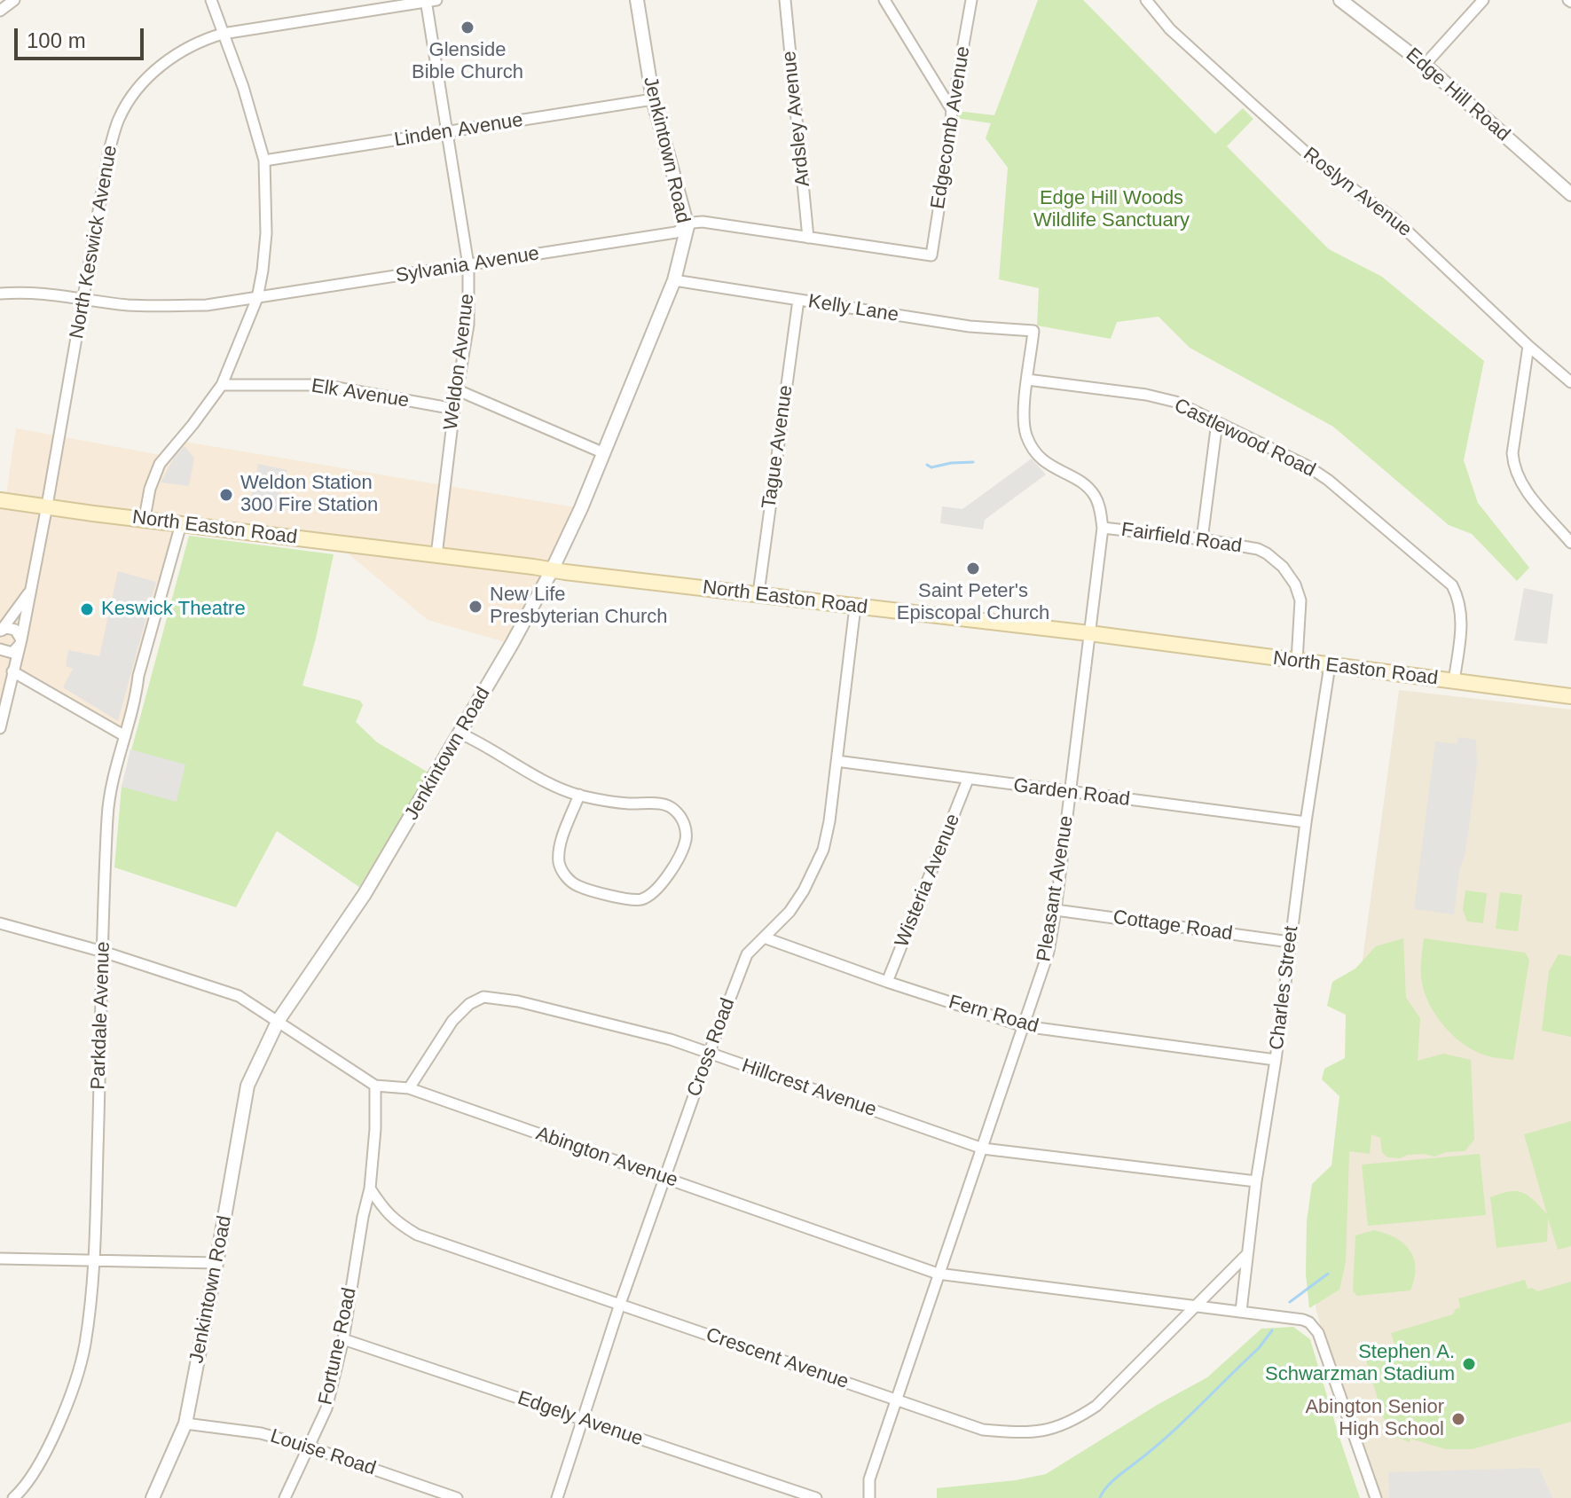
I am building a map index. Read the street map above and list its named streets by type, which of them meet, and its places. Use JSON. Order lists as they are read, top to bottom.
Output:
{
  "streets": {
    "main road": ["North Easton Road"],
    "street": [
      "Edge Hill Road",
      "Ardsley Avenue",
      "Edgecomb Avenue",
      "Linden Avenue",
      "Jenkintown Road",
      "Roslyn Avenue",
      "North Keswick Avenue",
      "Sylvania Avenue",
      "Kelly Lane",
      "Weldon Avenue",
      "Elk Avenue",
      "Castlewood Road",
      "Tague Avenue",
      "Fairfield Road",
      "Garden Road",
      "Wisteria Avenue",
      "Pleasant Avenue",
      "Cottage Road",
      "Charles Street",
      "Fern Road",
      "Parkdale Avenue",
      "Cross Road",
      "Hillcrest Avenue",
      "Abington Avenue",
      "Fortune Road",
      "Crescent Avenue",
      "Edgely Avenue",
      "Louise Road"
    ]
  },
  "crossings": [
    ["Ardsley Avenue", "Sylvania Avenue"],
    ["Edgecomb Avenue", "Sylvania Avenue"],
    ["Linden Avenue", "Jenkintown Road"],
    ["Linden Avenue", "Weldon Avenue"],
    ["Jenkintown Road", "Sylvania Avenue"],
    ["Jenkintown Road", "Kelly Lane"],
    ["Jenkintown Road", "North Easton Road"],
    ["Jenkintown Road", "Abington Avenue"],
    ["Jenkintown Road", "Louise Road"],
    ["North Keswick Avenue", "Sylvania Avenue"],
    ["North Keswick Avenue", "Weldon Avenue"],
    ["North Keswick Avenue", "North Easton Road"],
    ["Sylvania Avenue", "Weldon Avenue"],
    ["Kelly Lane", "Tague Avenue"],
    ["Kelly Lane", "Pleasant Avenue"],
    ["Weldon Avenue", "Elk Avenue"],
    ["Weldon Avenue", "North Easton Road"],
    ["Castlewood Road", "North Easton Road"],
    ["Castlewood Road", "Pleasant Avenue"],
    ["Tague Avenue", "North Easton Road"],
    ["North Easton Road", "Fairfield Road"],
    ["North Easton Road", "Pleasant Avenue"],
    ["North Easton Road", "Charles Street"],
    ["North Easton Road", "Parkdale Avenue"],
    ["North Easton Road", "Cross Road"],
    ["Fairfield Road", "Pleasant Avenue"],
    ["Garden Road", "Wisteria Avenue"],
    ["Garden Road", "Pleasant Avenue"],
    ["Garden Road", "Charles Street"],
    ["Garden Road", "Cross Road"],
    ["Wisteria Avenue", "Fern Road"],
    ["Pleasant Avenue", "Cottage Road"],
    ["Pleasant Avenue", "Fern Road"],
    ["Pleasant Avenue", "Hillcrest Avenue"],
    ["Pleasant Avenue", "Abington Avenue"],
    ["Pleasant Avenue", "Crescent Avenue"],
    ["Cottage Road", "Charles Street"],
    ["Charles Street", "Fern Road"],
    ["Charles Street", "Hillcrest Avenue"],
    ["Charles Street", "Abington Avenue"],
    ["Charles Street", "Crescent Avenue"],
    ["Fern Road", "Cross Road"],
    ["Parkdale Avenue", "Abington Avenue"],
    ["Cross Road", "Hillcrest Avenue"],
    ["Cross Road", "Abington Avenue"],
    ["Cross Road", "Crescent Avenue"],
    ["Cross Road", "Edgely Avenue"],
    ["Hillcrest Avenue", "Abington Avenue"],
    ["Abington Avenue", "Crescent Avenue"],
    ["Fortune Road", "Crescent Avenue"],
    ["Fortune Road", "Edgely Avenue"],
    ["Fortune Road", "Louise Road"]
  ],
  "parks": ["Edge Hill Woods Wildlife Sanctuary"],
  "places": [
    "Glenside Bible Church",
    "Weldon Station 300 Fire Station",
    "Saint Peter's Episcopal Church",
    "New Life Presbyterian Church",
    "Keswick Theatre",
    "Stephen A. Schwarzman Stadium",
    "Abington Senior High School"
  ],
  "scale_bar": "100 m"
}
